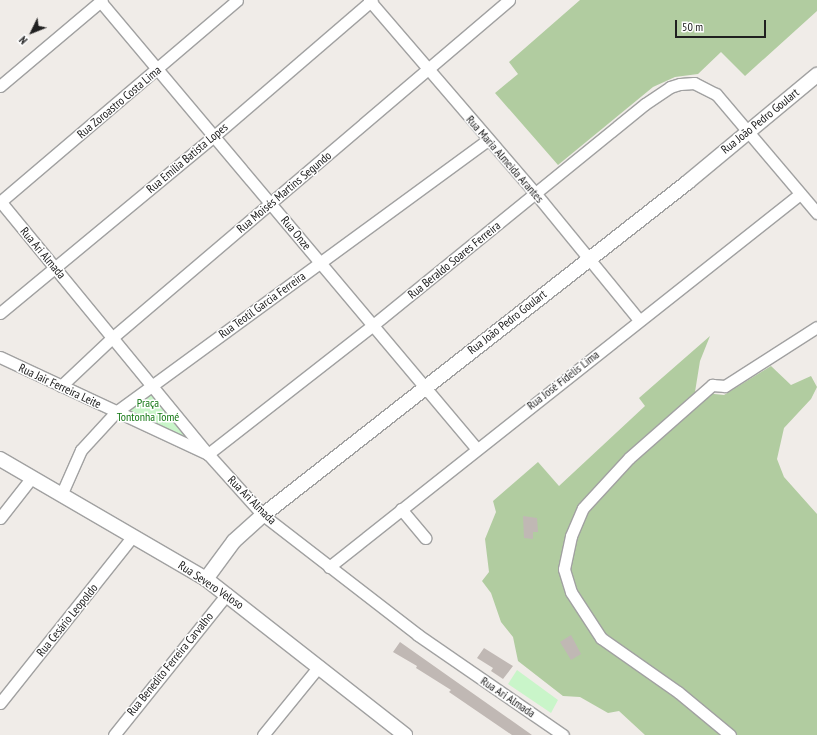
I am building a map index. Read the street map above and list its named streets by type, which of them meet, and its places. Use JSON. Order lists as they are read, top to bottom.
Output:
{
  "streets": {
    "street": [
      "Rua Zoroastro Costa Lima",
      "Rua João Pedro Goulart",
      "Rua Emília Batista Lopes",
      "Rua Maria Almeida Arantes",
      "Rua Moisés Martins Segundo",
      "Rua Onze",
      "Rua Ari Almada",
      "Rua Beraldo Soares Ferreira",
      "Rua Teotil Garcia Ferreira",
      "Rua José Fidelis Lima",
      "Rua Jair Ferreira Leite",
      "Rua Severo Veloso",
      "Rua Cesário Leopoldo",
      "Rua Benedito Ferreira Carvalho"
    ]
  },
  "crossings": [
    ["Rua Zoroastro Costa Lima", "Rua Onze"],
    ["Rua Zoroastro Costa Lima", "Rua Ari Almada"],
    ["Rua João Pedro Goulart", "Rua Maria Almeida Arantes"],
    ["Rua João Pedro Goulart", "Rua Onze"],
    ["Rua João Pedro Goulart", "Rua Ari Almada"],
    ["Rua João Pedro Goulart", "Rua Beraldo Soares Ferreira"],
    ["Rua João Pedro Goulart", "Rua Severo Veloso"],
    ["Rua Emília Batista Lopes", "Rua Maria Almeida Arantes"],
    ["Rua Emília Batista Lopes", "Rua Onze"],
    ["Rua Emília Batista Lopes", "Rua Ari Almada"],
    ["Rua Maria Almeida Arantes", "Rua Moisés Martins Segundo"],
    ["Rua Maria Almeida Arantes", "Rua Beraldo Soares Ferreira"],
    ["Rua Maria Almeida Arantes", "Rua Teotil Garcia Ferreira"],
    ["Rua Maria Almeida Arantes", "Rua José Fidelis Lima"],
    ["Rua Moisés Martins Segundo", "Rua Onze"],
    ["Rua Moisés Martins Segundo", "Rua Ari Almada"],
    ["Rua Moisés Martins Segundo", "Rua Jair Ferreira Leite"],
    ["Rua Onze", "Rua Beraldo Soares Ferreira"],
    ["Rua Onze", "Rua Teotil Garcia Ferreira"],
    ["Rua Onze", "Rua José Fidelis Lima"],
    ["Rua Ari Almada", "Rua Beraldo Soares Ferreira"],
    ["Rua Ari Almada", "Rua Teotil Garcia Ferreira"],
    ["Rua Ari Almada", "Rua José Fidelis Lima"],
    ["Rua Ari Almada", "Rua Jair Ferreira Leite"],
    ["Rua Beraldo Soares Ferreira", "Rua Jair Ferreira Leite"],
    ["Rua Teotil Garcia Ferreira", "Rua Jair Ferreira Leite"],
    ["Rua Teotil Garcia Ferreira", "Rua Severo Veloso"],
    ["Rua Severo Veloso", "Rua Cesário Leopoldo"],
    ["Rua Severo Veloso", "Rua Benedito Ferreira Carvalho"]
  ],
  "parks": ["Praça Tontonha Tomé"],
  "scale_bar": "50 m",
  "north": "bottom left"
}
